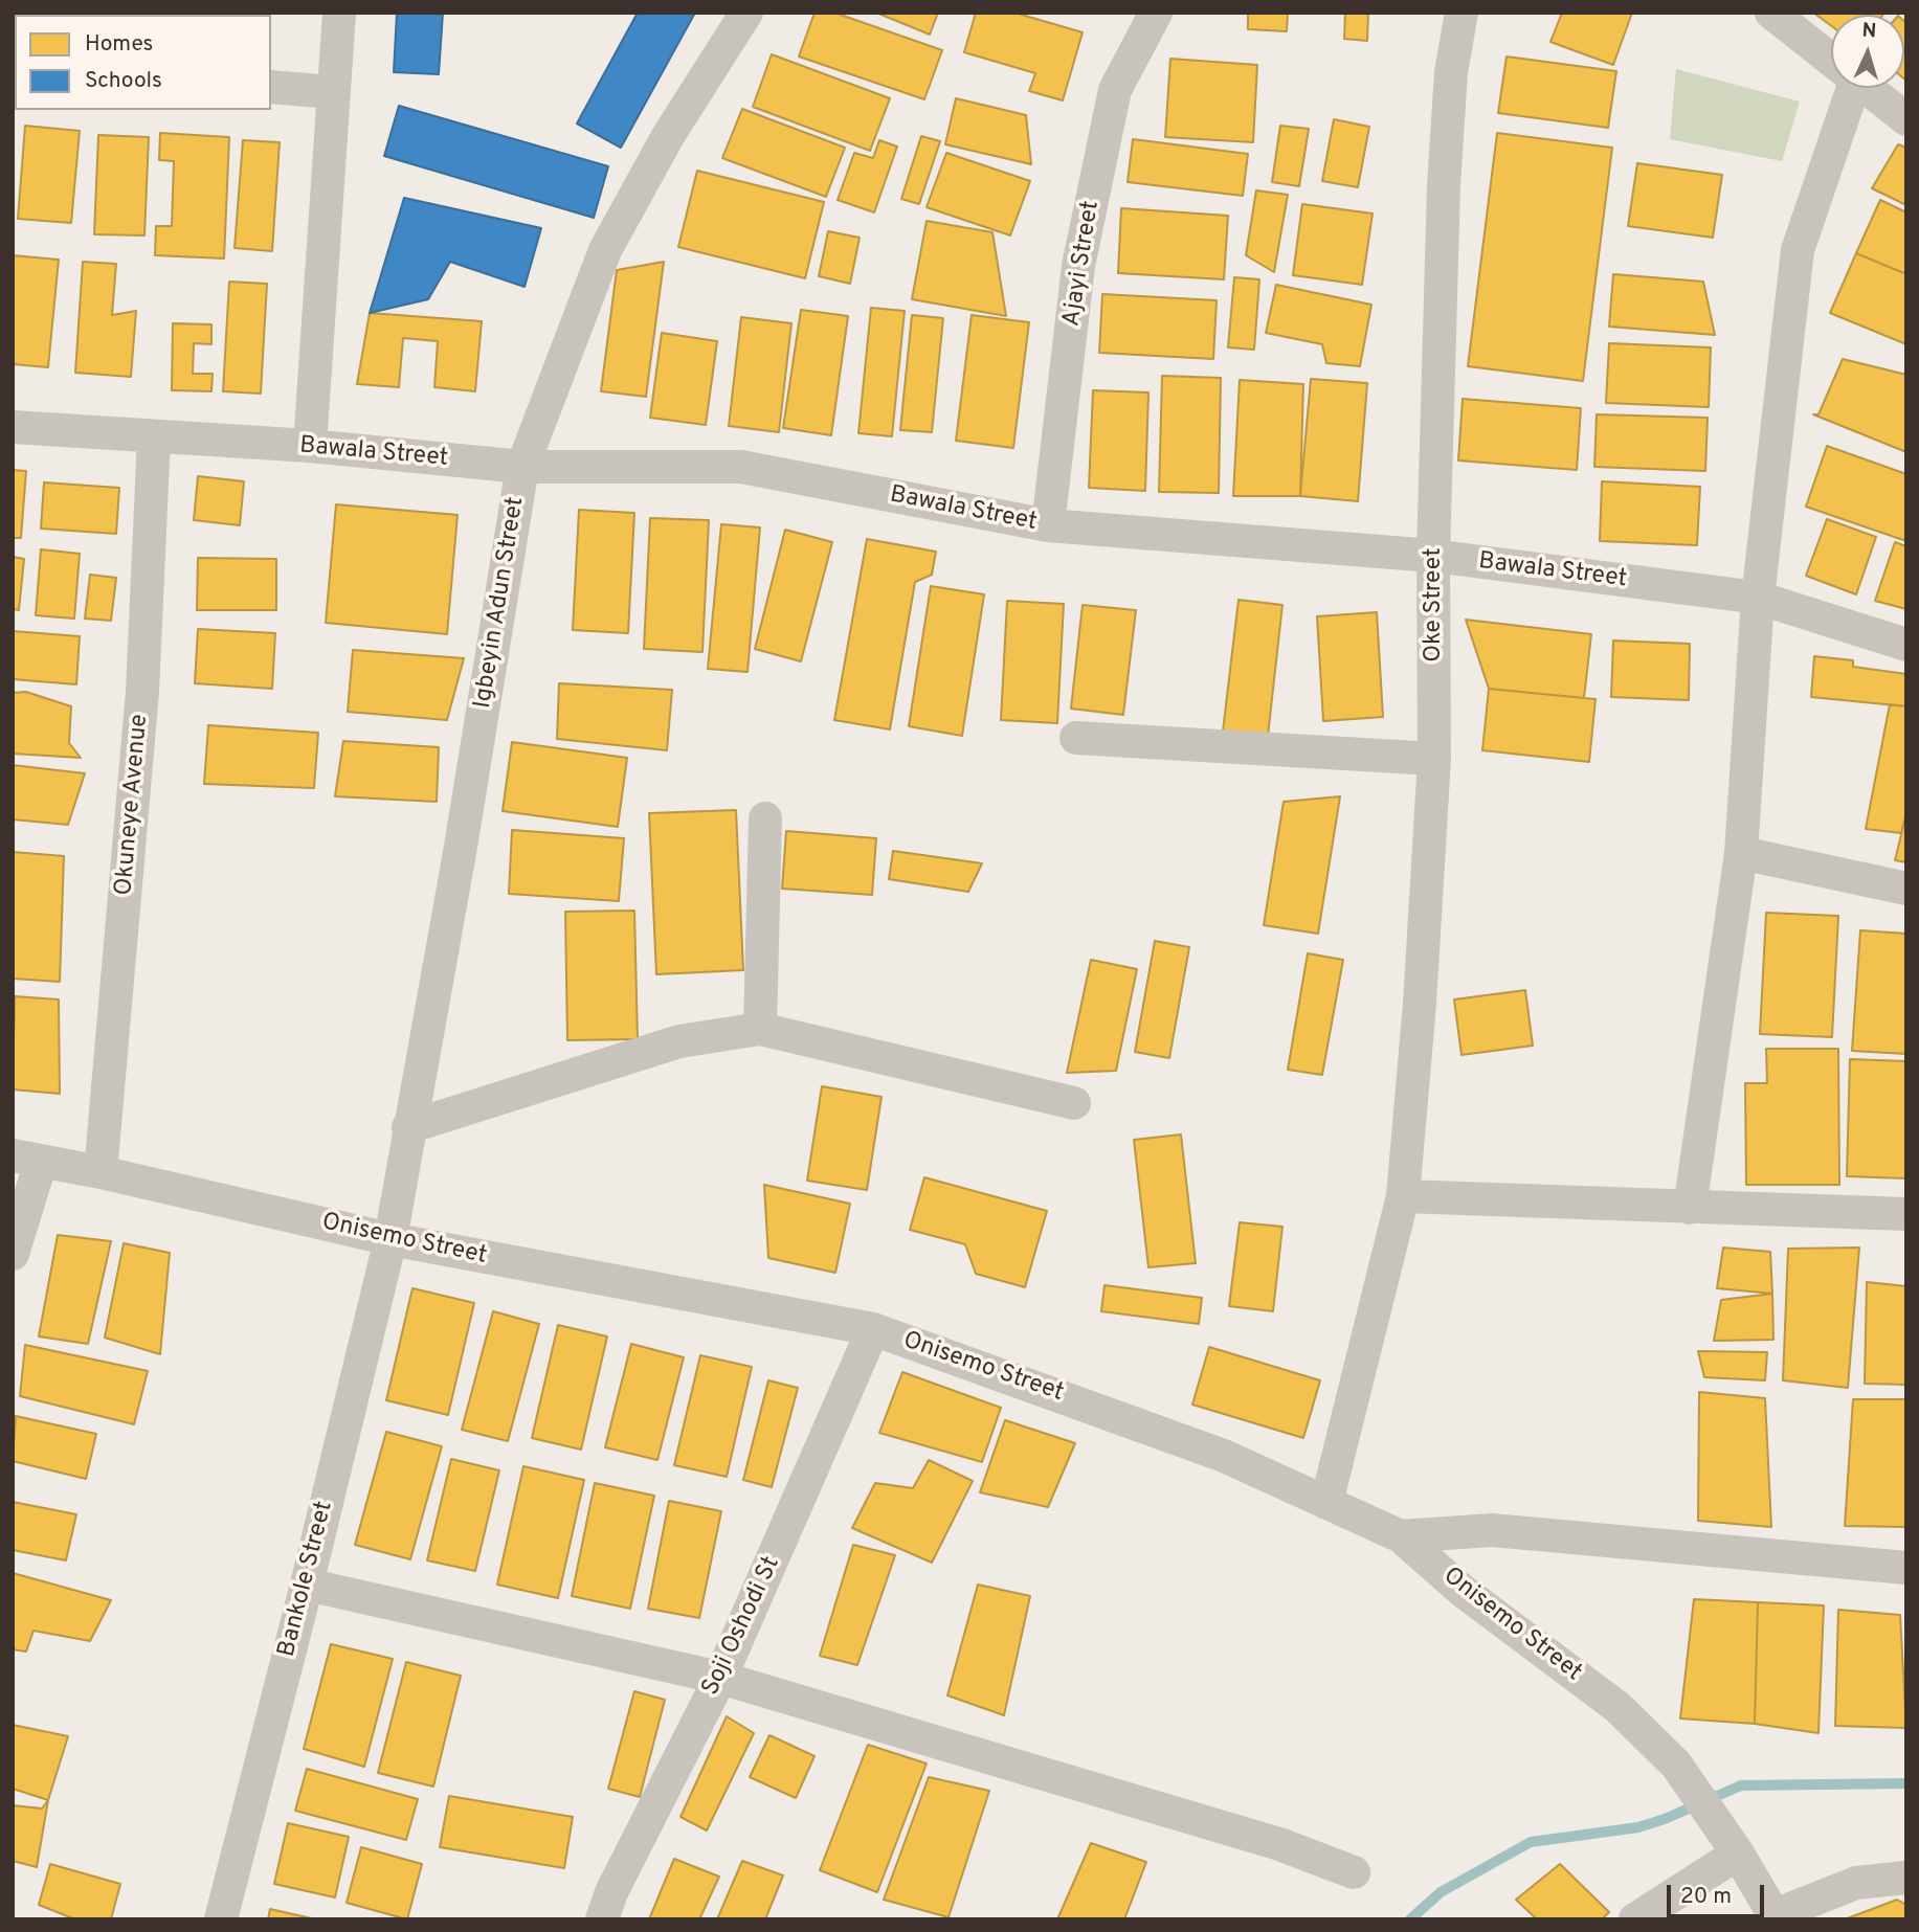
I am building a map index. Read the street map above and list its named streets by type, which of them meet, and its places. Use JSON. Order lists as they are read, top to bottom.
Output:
{
  "streets": {
    "street": [
      "Ajayi Street",
      "Bawala Street",
      "Igbeyin Adun Street",
      "Oke Street",
      "Okuneye Avenue",
      "Onisemo Street",
      "Bankole Street",
      "Soji Oshodi St"
    ]
  },
  "crossings": [
    ["Ajayi Street", "Bawala Street"],
    ["Bawala Street", "Igbeyin Adun Street"],
    ["Bawala Street", "Oke Street"],
    ["Bawala Street", "Okuneye Avenue"],
    ["Igbeyin Adun Street", "Onisemo Street"],
    ["Igbeyin Adun Street", "Bankole Street"],
    ["Oke Street", "Onisemo Street"],
    ["Okuneye Avenue", "Onisemo Street"],
    ["Onisemo Street", "Bankole Street"],
    ["Onisemo Street", "Soji Oshodi St"]
  ],
  "legend": ["Homes", "Schools"],
  "scale_bar": "20 m",
  "north": "top"
}
